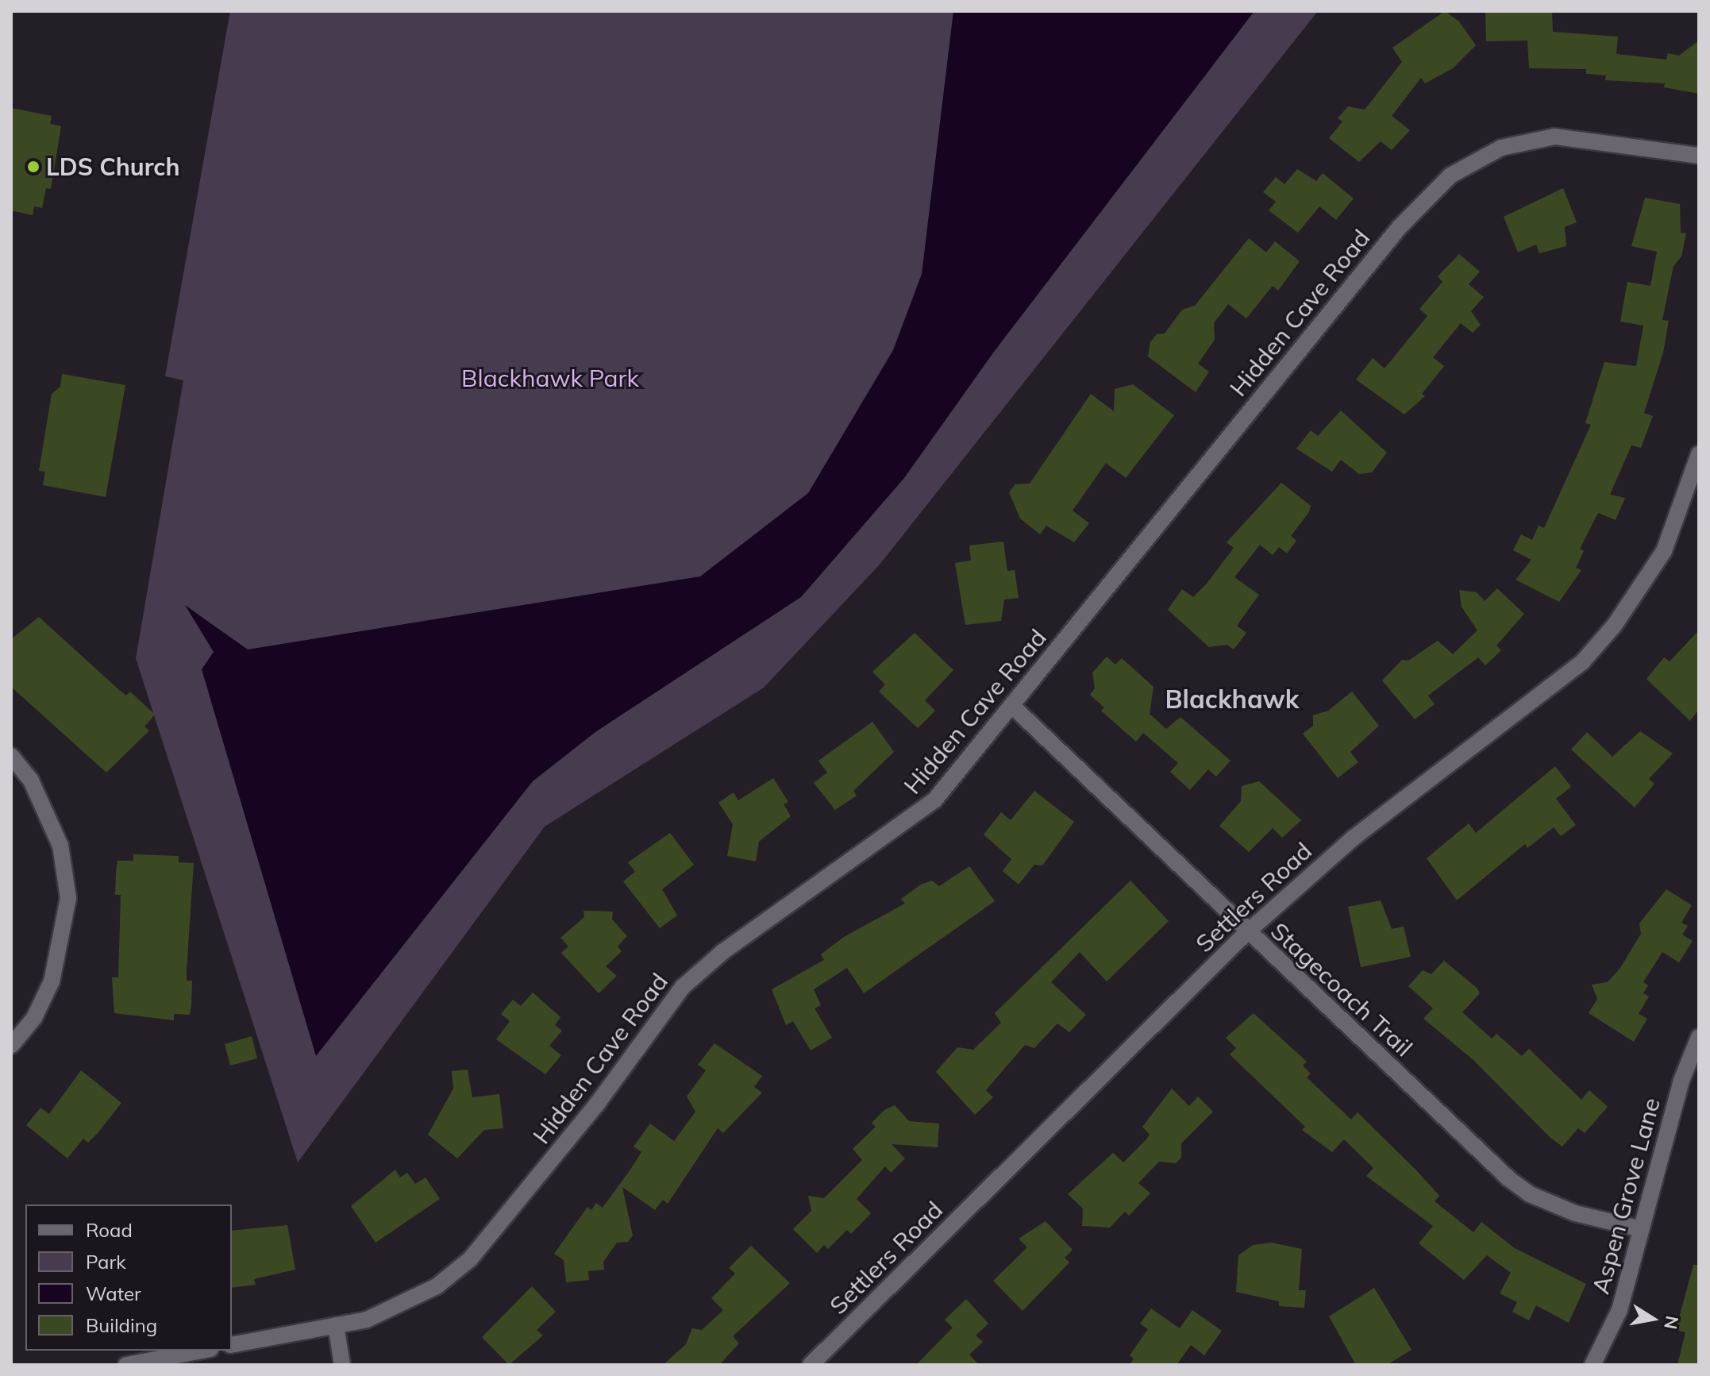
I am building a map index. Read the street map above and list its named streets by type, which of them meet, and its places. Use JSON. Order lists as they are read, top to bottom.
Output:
{
  "streets": {
    "street": [
      "Hidden Cave Road",
      "Settlers Road",
      "Stagecoach Trail",
      "Aspen Grove Lane"
    ]
  },
  "crossings": [
    ["Hidden Cave Road", "Stagecoach Trail"],
    ["Settlers Road", "Stagecoach Trail"],
    ["Stagecoach Trail", "Aspen Grove Lane"]
  ],
  "districts": ["Blackhawk"],
  "parks": ["Blackhawk Park"],
  "places": ["LDS Church"],
  "legend": [
    "Road",
    "Park",
    "Water",
    "Building"
  ],
  "north": "right"
}
